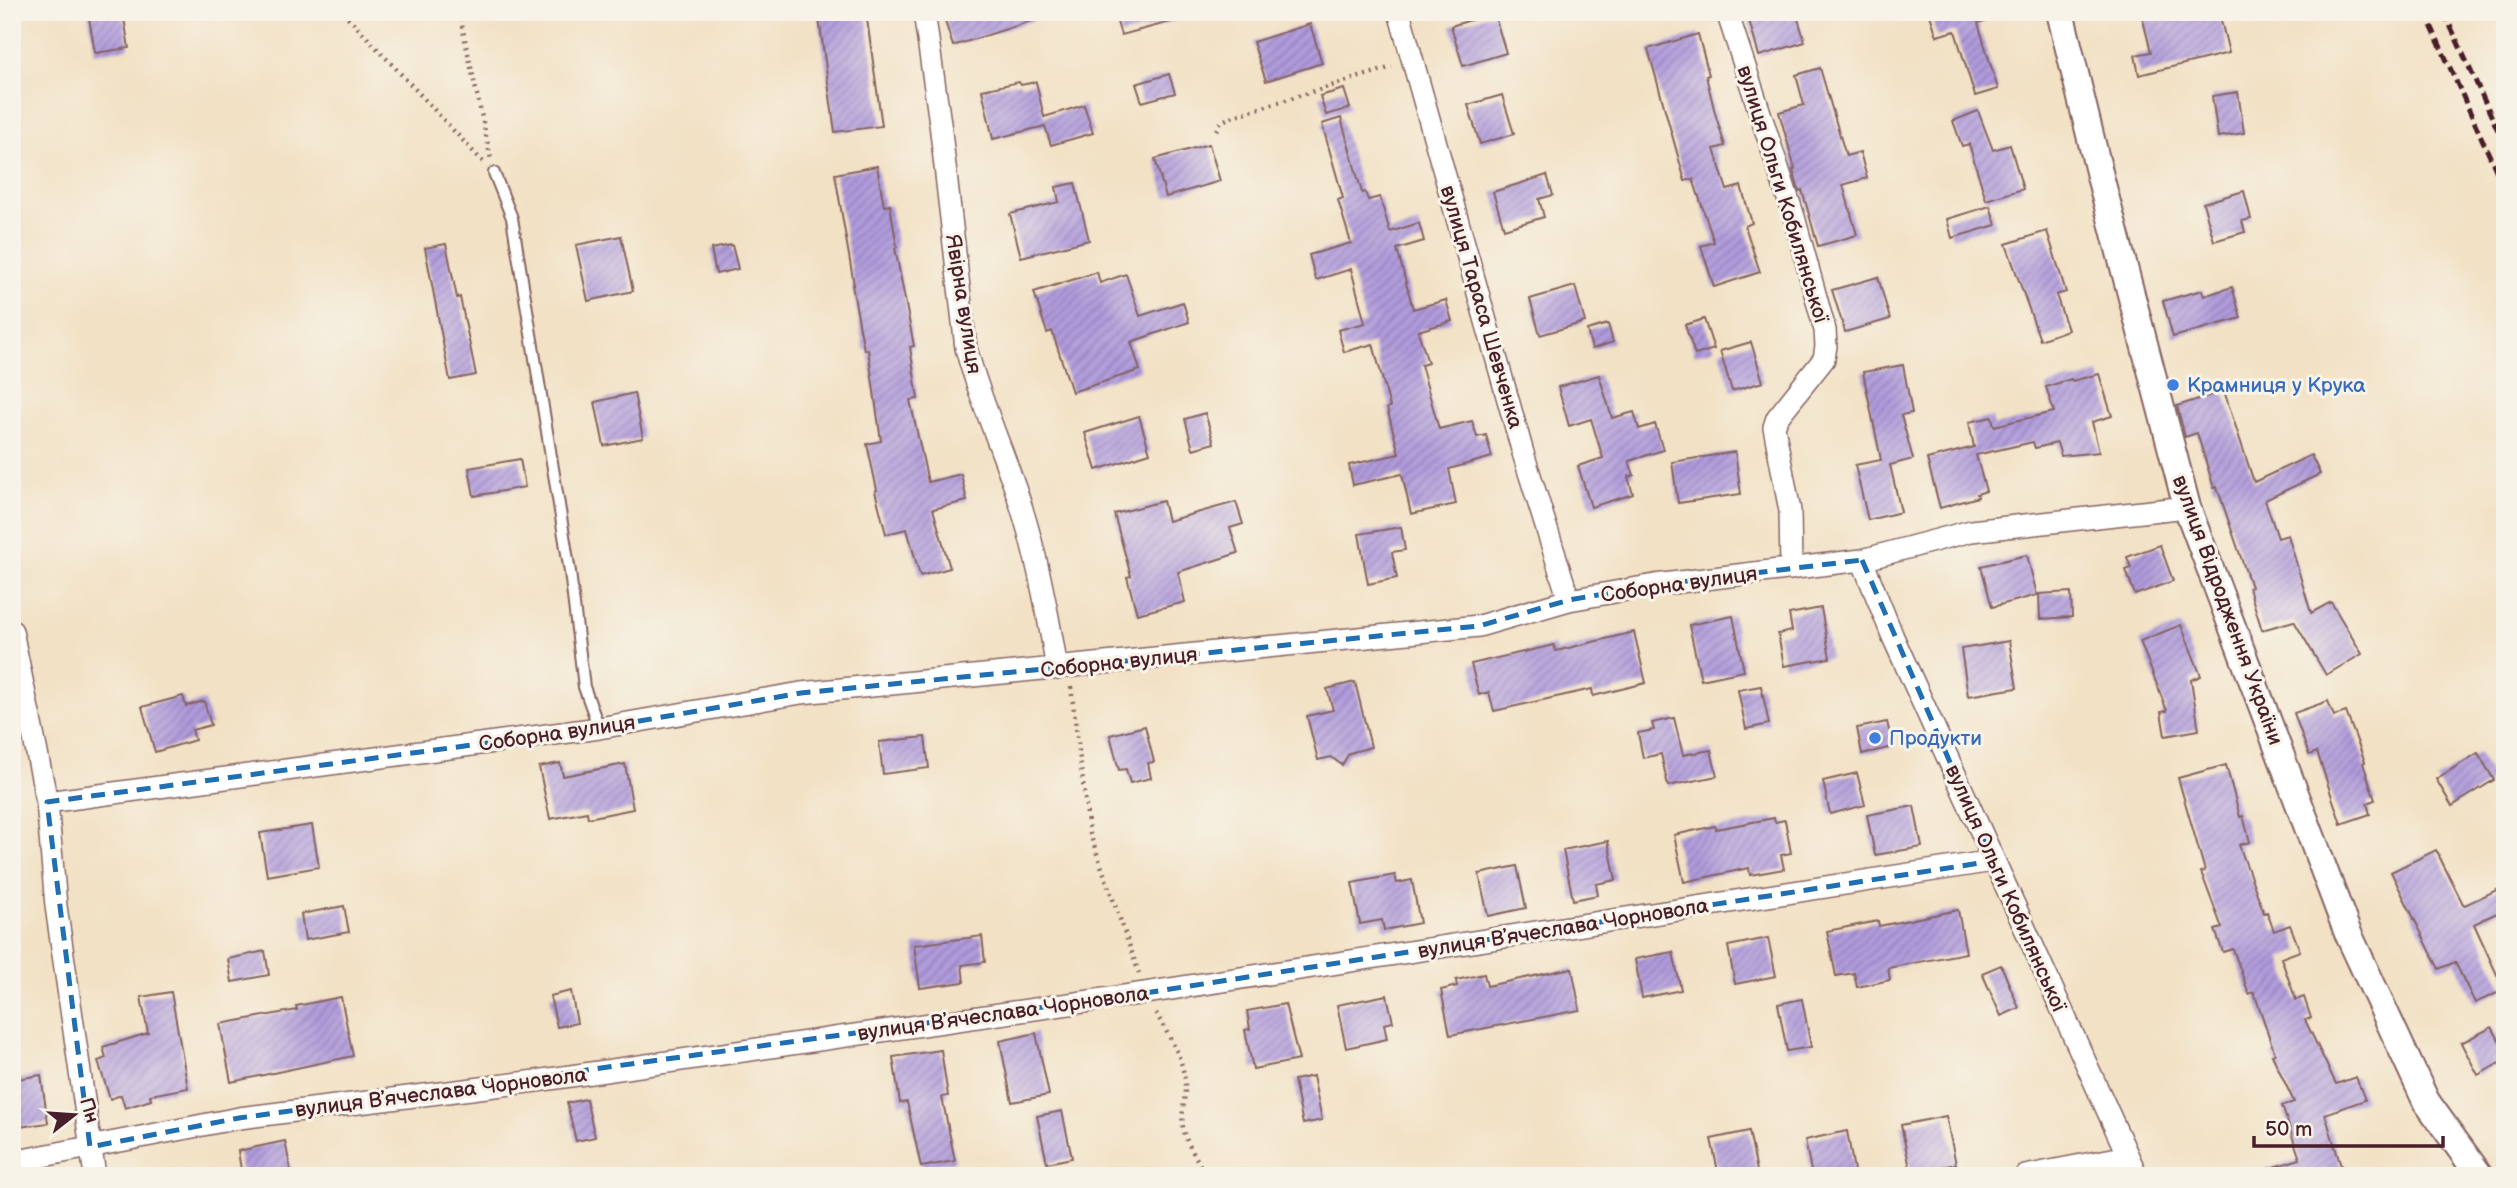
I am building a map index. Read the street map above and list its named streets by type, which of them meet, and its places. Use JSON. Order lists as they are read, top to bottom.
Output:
{
  "streets": {
    "street": [
      "вулиця Ольги Кобилянської",
      "Явірна вулиця",
      "вулиця Тараса Шевченка",
      "Соборна вулиця",
      "вулиця Відродження України",
      "вулиця Вʼячеслава Чорновола"
    ]
  },
  "crossings": [
    ["вулиця Ольги Кобилянської", "Соборна вулиця"],
    ["вулиця Ольги Кобилянської", "вулиця Вʼячеслава Чорновола"],
    ["Явірна вулиця", "Соборна вулиця"],
    ["вулиця Тараса Шевченка", "Соборна вулиця"],
    ["Соборна вулиця", "вулиця Відродження України"]
  ],
  "places": ["Крамниця у Крука", "Продукти"],
  "scale_bar": "50 m",
  "north": "right"
}
